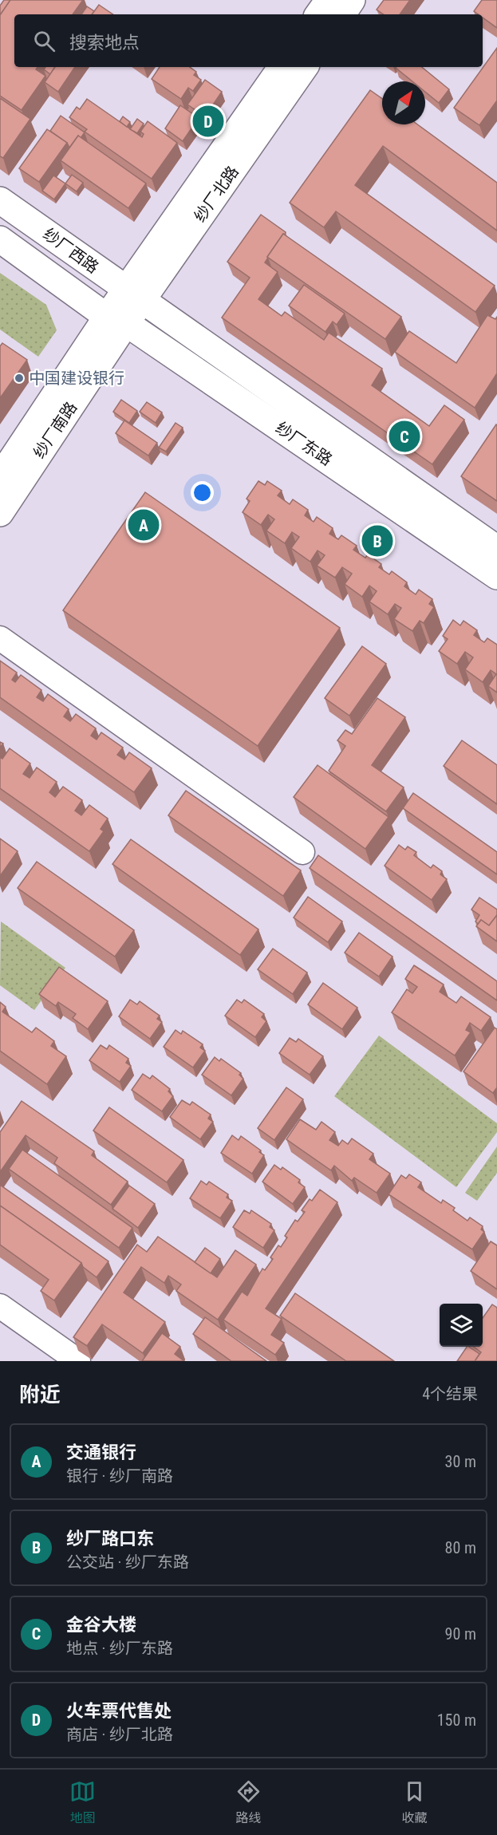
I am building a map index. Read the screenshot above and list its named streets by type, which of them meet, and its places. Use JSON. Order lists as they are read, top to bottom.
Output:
{
  "streets": {
    "main road": [
      "纱厂北路",
      "纱厂西路",
      "纱厂南路",
      "纱厂东路"
    ]
  },
  "crossings": [
    ["纱厂北路", "纱厂西路"],
    ["纱厂北路", "纱厂南路"],
    ["纱厂北路", "纱厂东路"],
    ["纱厂西路", "纱厂南路"],
    ["纱厂西路", "纱厂东路"],
    ["纱厂南路", "纱厂东路"]
  ],
  "places": ["中国建设银行"],
  "north": "top right",
  "page": {
    "search": "搜索地点",
    "pins": [
      "D",
      "C",
      "A",
      "B"
    ],
    "heading": ["附近", "4个结果"],
    "list": [
      {
        "mark": "A",
        "name": "交通银行",
        "note": "银行 · 纱厂南路",
        "value": "30 m"
      },
      {
        "mark": "B",
        "name": "纱厂路口东",
        "note": "公交站 · 纱厂东路",
        "value": "80 m"
      },
      {
        "mark": "C",
        "name": "金谷大楼",
        "note": "地点 · 纱厂东路",
        "value": "90 m"
      },
      {
        "mark": "D",
        "name": "火车票代售处",
        "note": "商店 · 纱厂北路",
        "value": "150 m"
      }
    ],
    "nav": ["地图", "路线", "收藏"]
  }
}
